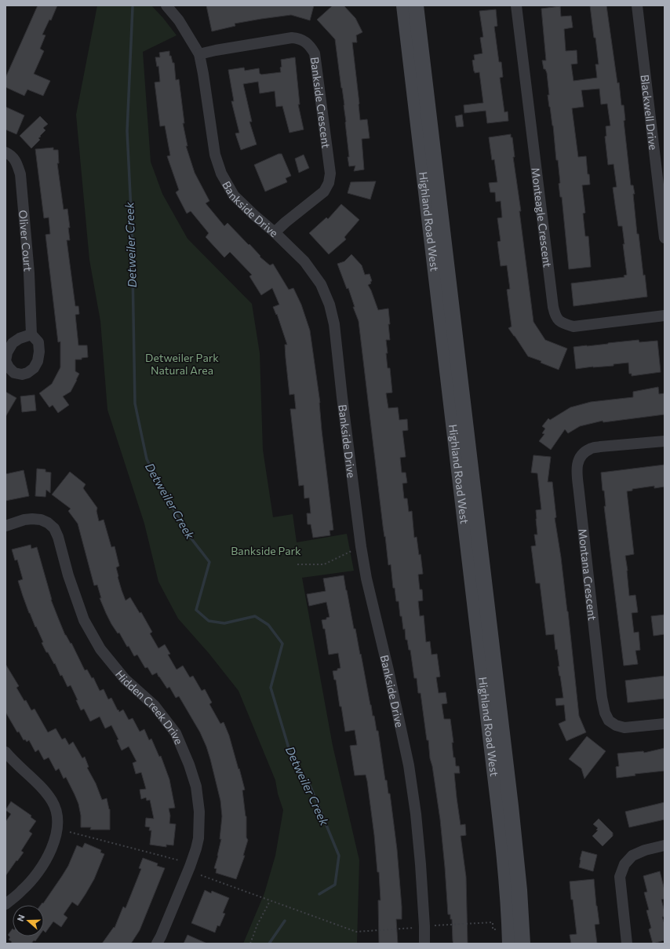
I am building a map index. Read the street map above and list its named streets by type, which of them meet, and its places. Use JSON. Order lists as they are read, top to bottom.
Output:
{
  "streets": {
    "main road": ["Highland Road West"],
    "street": [
      "Bankside Crescent",
      "Blackwell Drive",
      "Bankside Drive",
      "Monteagle Crescent",
      "Oliver Court",
      "Montana Crescent",
      "Hidden Creek Drive"
    ]
  },
  "crossings": [
    ["Bankside Crescent", "Bankside Drive"]
  ],
  "water": ["Detweiler Creek"],
  "parks": ["Detweiler Park Natural Area", "Bankside Park"],
  "north": "left"
}
